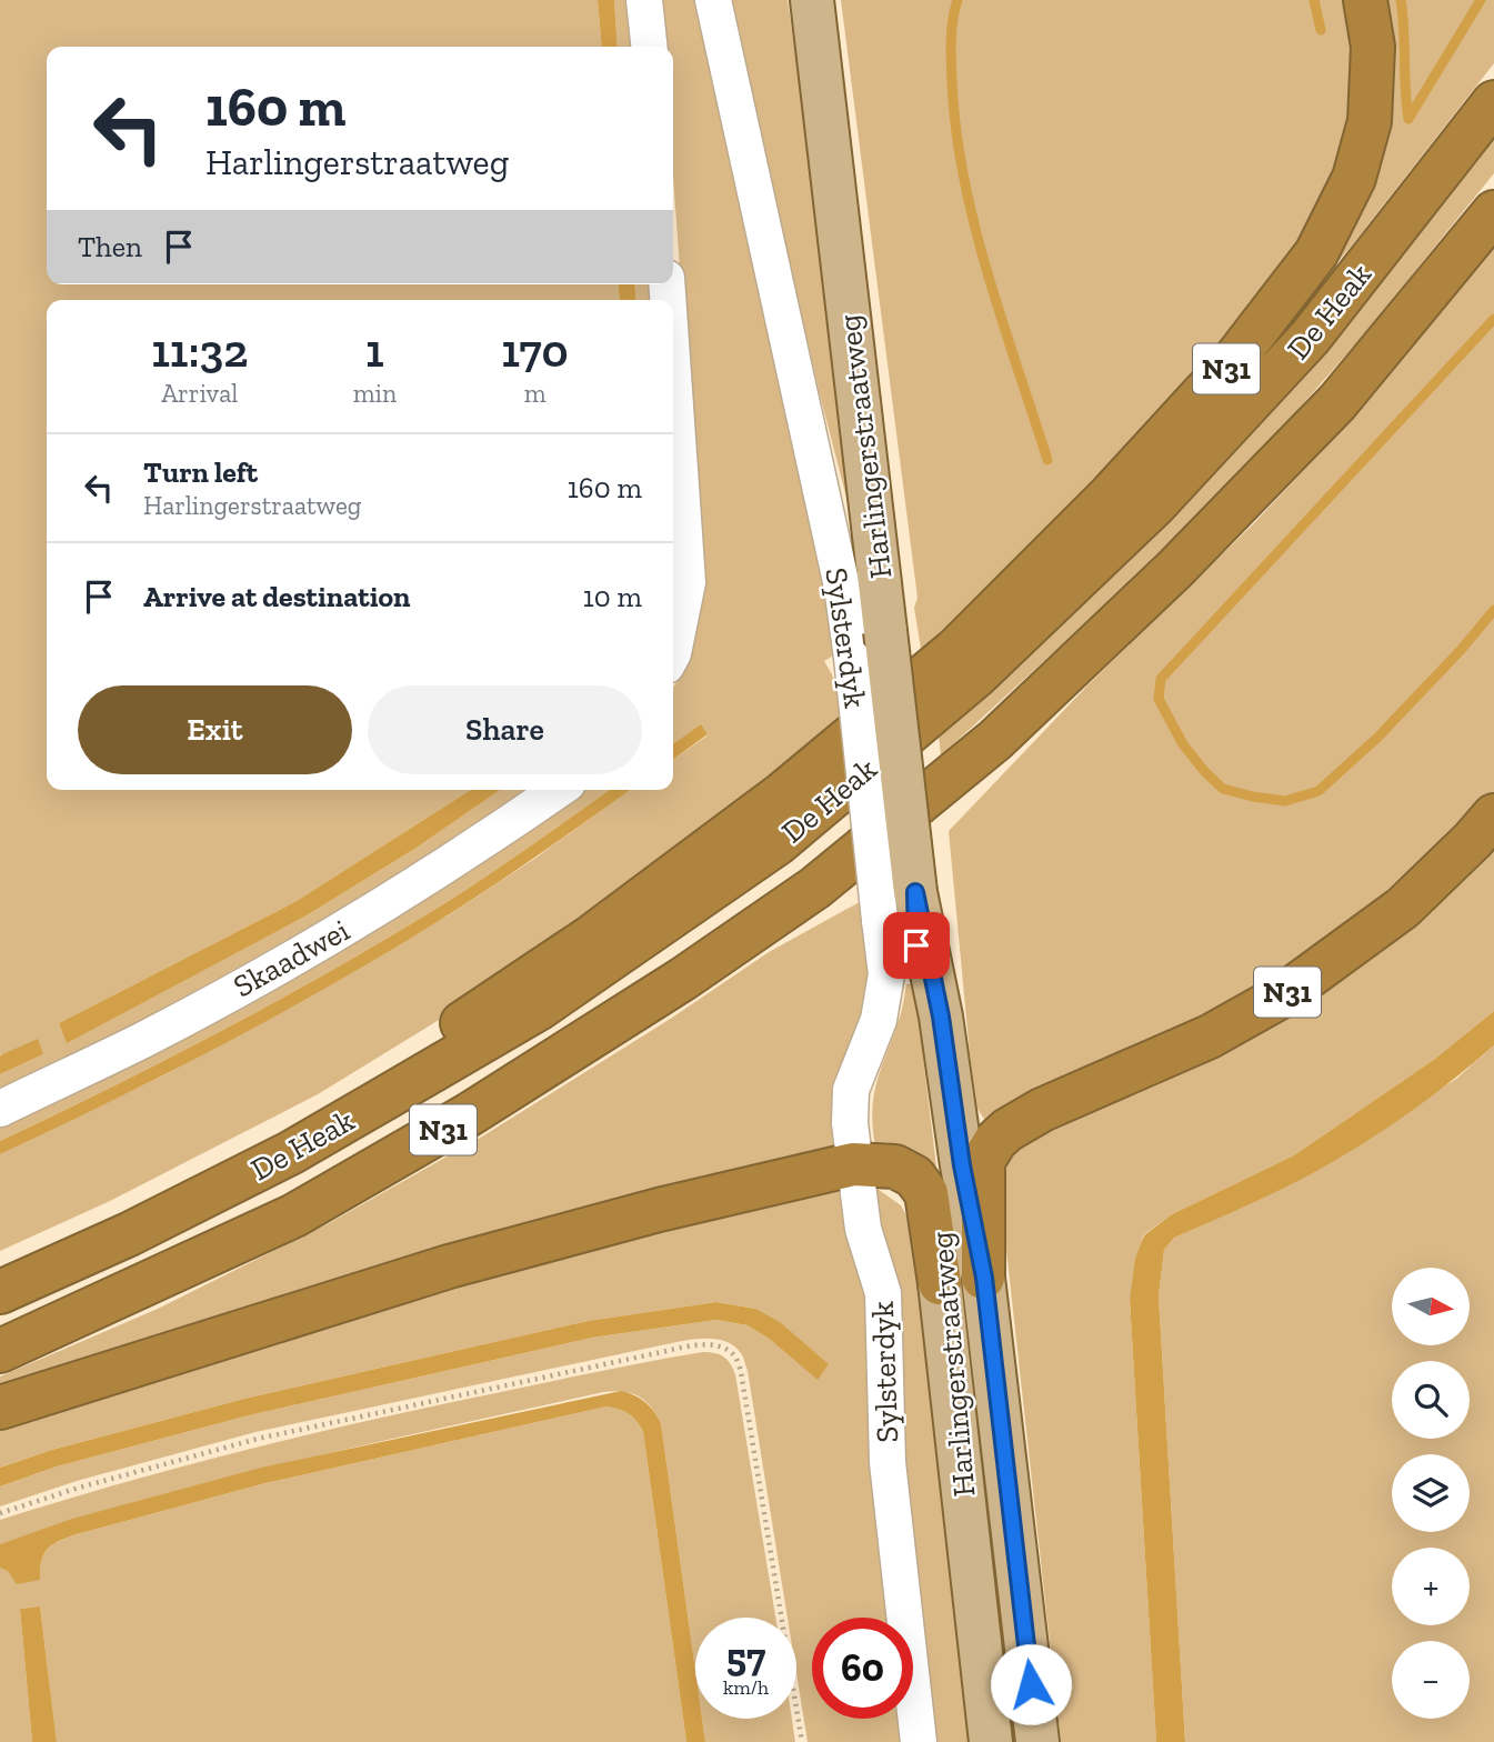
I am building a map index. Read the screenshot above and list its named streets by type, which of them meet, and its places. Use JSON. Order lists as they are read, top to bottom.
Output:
{
  "streets": {
    "highway": ["De Heak", "N31"],
    "main road": ["Harlingerstraatweg"],
    "street": ["Sylsterdyk", "Skaadwei"]
  },
  "crossings": [
    ["De Heak", "N31"],
    ["N31", "Harlingerstraatweg"]
  ],
  "north": "right",
  "page": {
    "turn": ["160 m", "Harlingerstraatweg"],
    "then": "Then",
    "eta": [
      "11:32",
      "Arrival",
      "1",
      "min",
      "170",
      "m"
    ],
    "list": [
      {
        "name": "Turn left",
        "note": "Harlingerstraatweg",
        "value": "160 m"
      },
      {
        "name": "Arrive at destination",
        "value": "10 m"
      }
    ],
    "buttons": ["Exit", "Share"],
    "map_buttons": ["+", "−"],
    "speed": "57 km/h",
    "limit": "60"
  }
}
